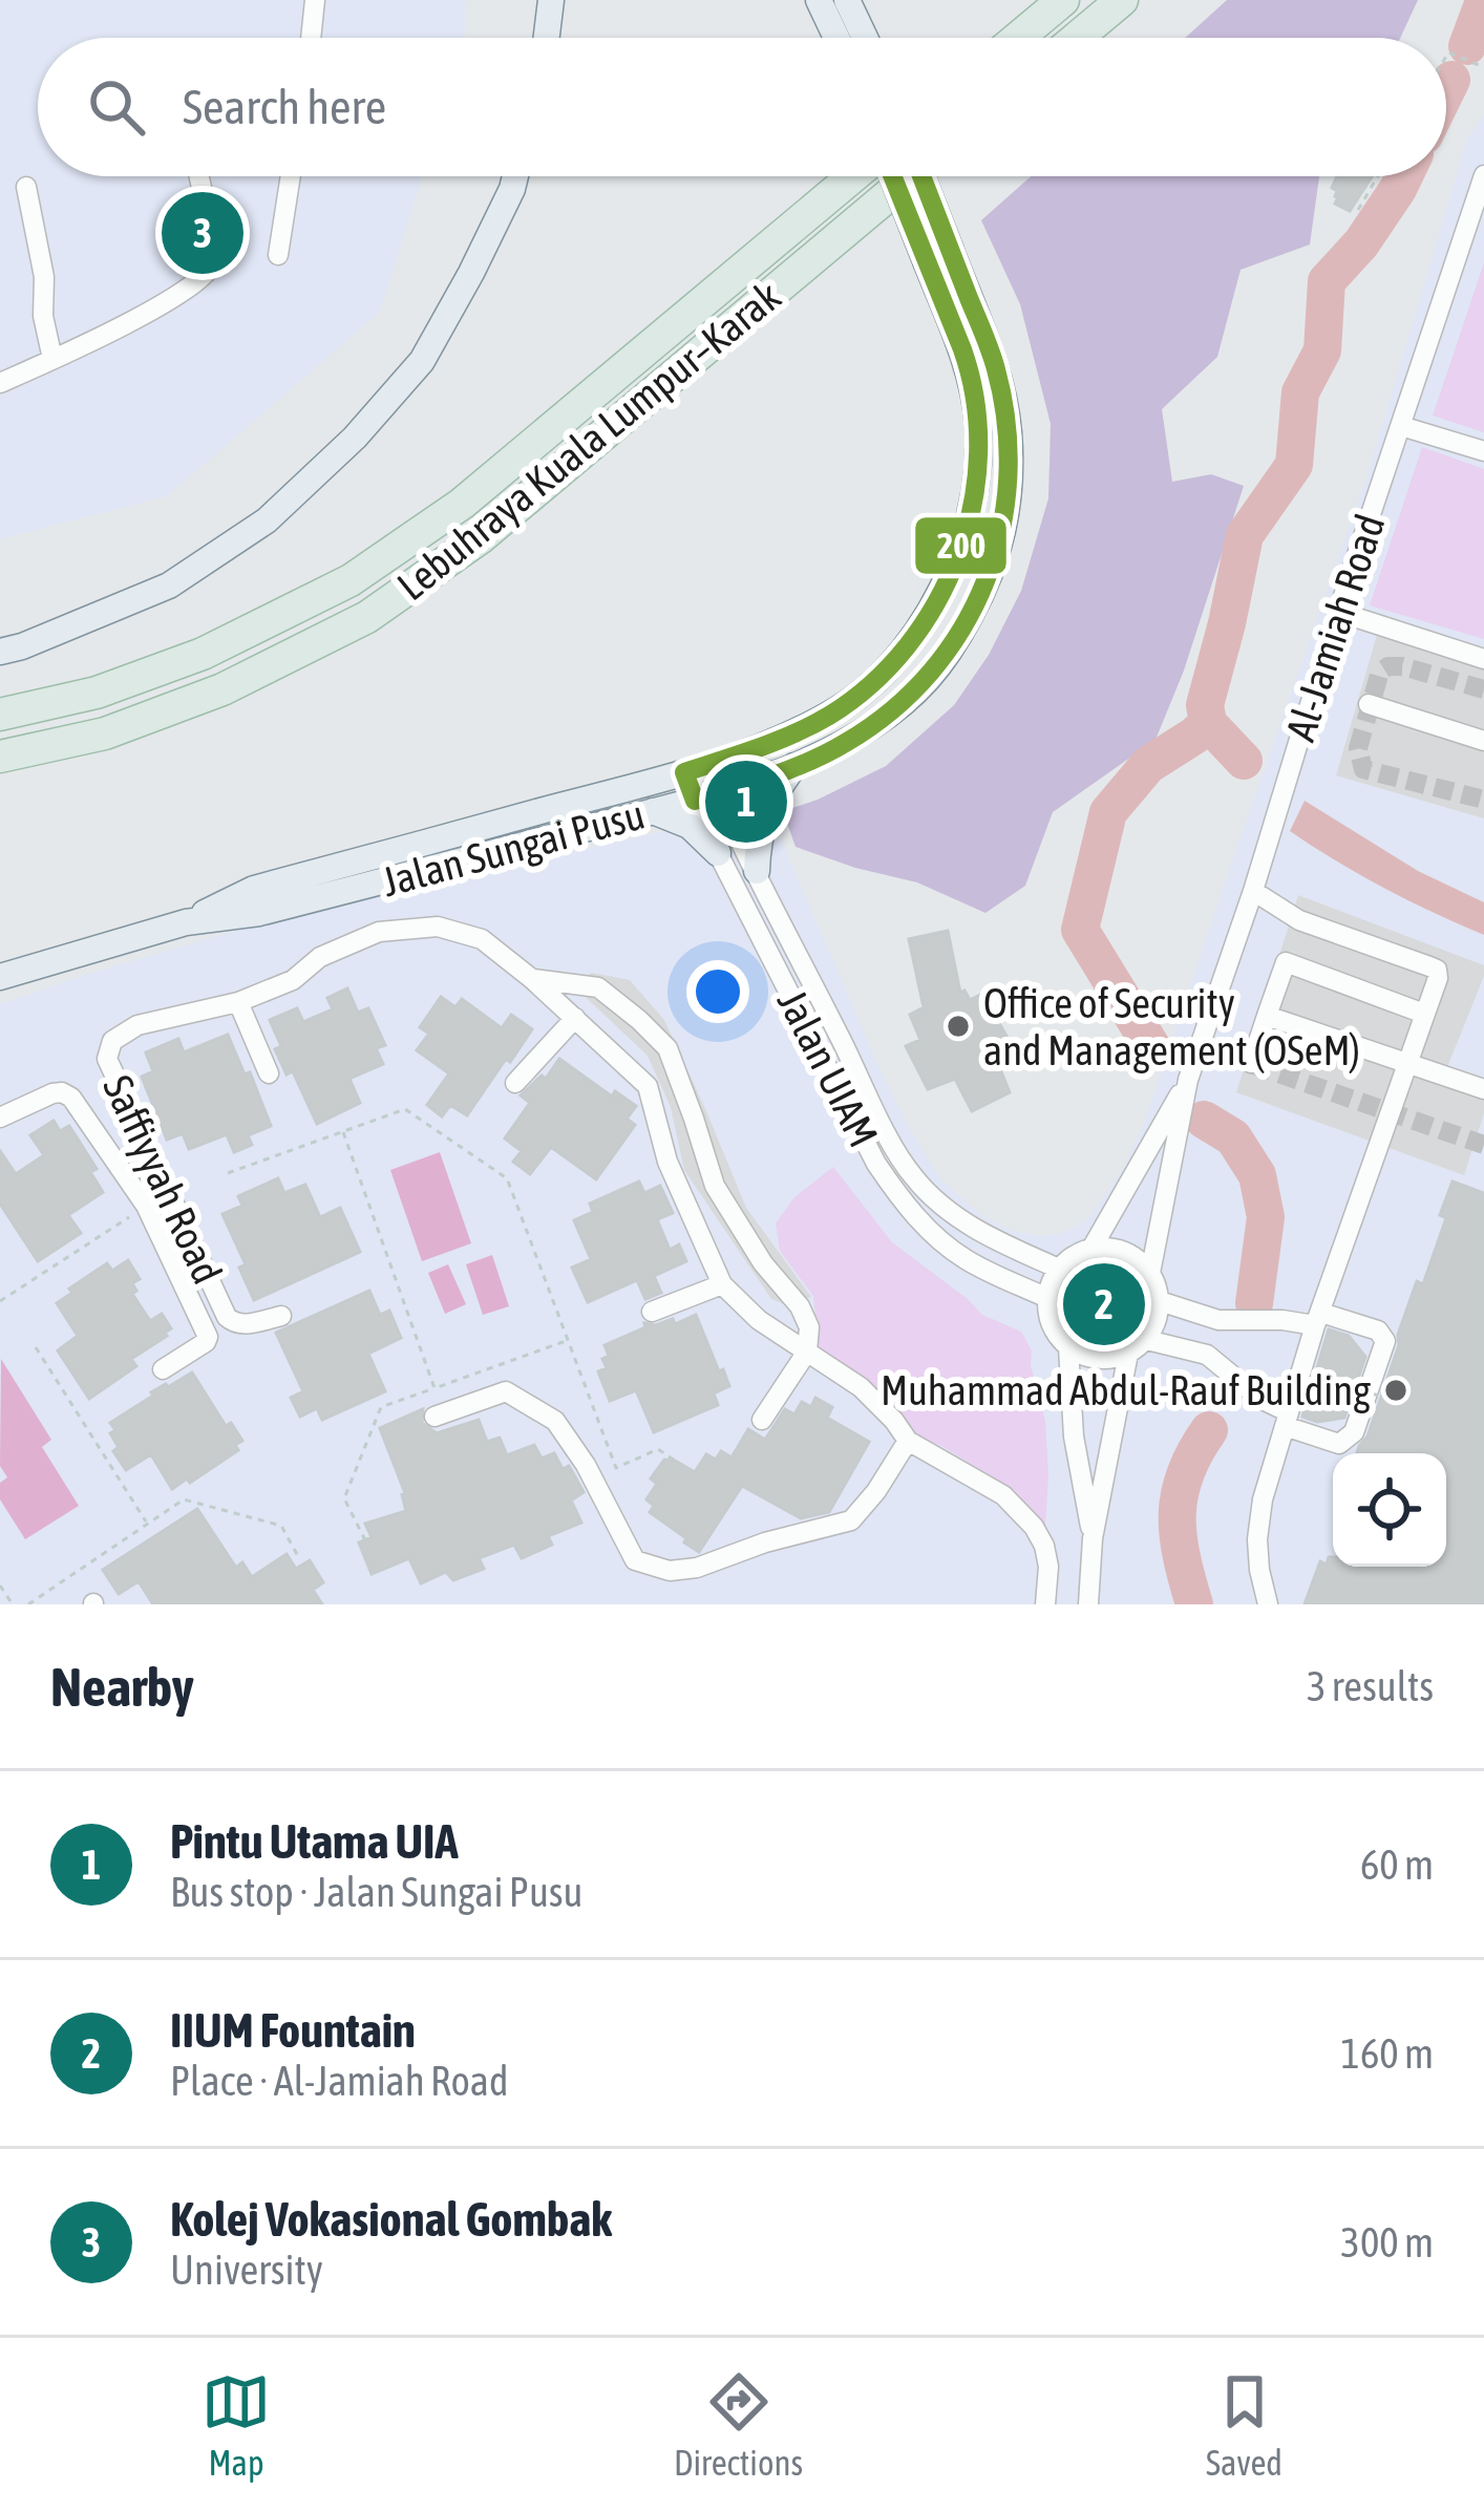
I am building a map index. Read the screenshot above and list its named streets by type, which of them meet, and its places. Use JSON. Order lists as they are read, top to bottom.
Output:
{
  "streets": {
    "highway": ["Lebuhraya Kuala Lumpur–Karak"],
    "main road": ["Jalan Sungai Pusu"],
    "street": ["Al-Jamiah Road", "Jalan UIAM", "Saffiyyah Road"]
  },
  "crossings": [
    ["Al-Jamiah Road", "Jalan UIAM"],
    ["Jalan Sungai Pusu", "Jalan UIAM"]
  ],
  "places": ["Office of Security and Management (OSeM)", "Muhammad Abdul-Rauf Building"],
  "lines": ["transit line 200"],
  "page": {
    "search": "Search here",
    "pins": ["3", "1", "2"],
    "heading": ["Nearby", "3 results"],
    "list": [
      {
        "mark": "1",
        "name": "Pintu Utama UIA",
        "note": "Bus stop · Jalan Sungai Pusu",
        "value": "60 m"
      },
      {
        "mark": "2",
        "name": "IIUM Fountain",
        "note": "Place · Al-Jamiah Road",
        "value": "160 m"
      },
      {
        "mark": "3",
        "name": "Kolej Vokasional Gombak",
        "note": "University",
        "value": "300 m"
      }
    ],
    "nav": ["Map", "Directions", "Saved"]
  }
}
